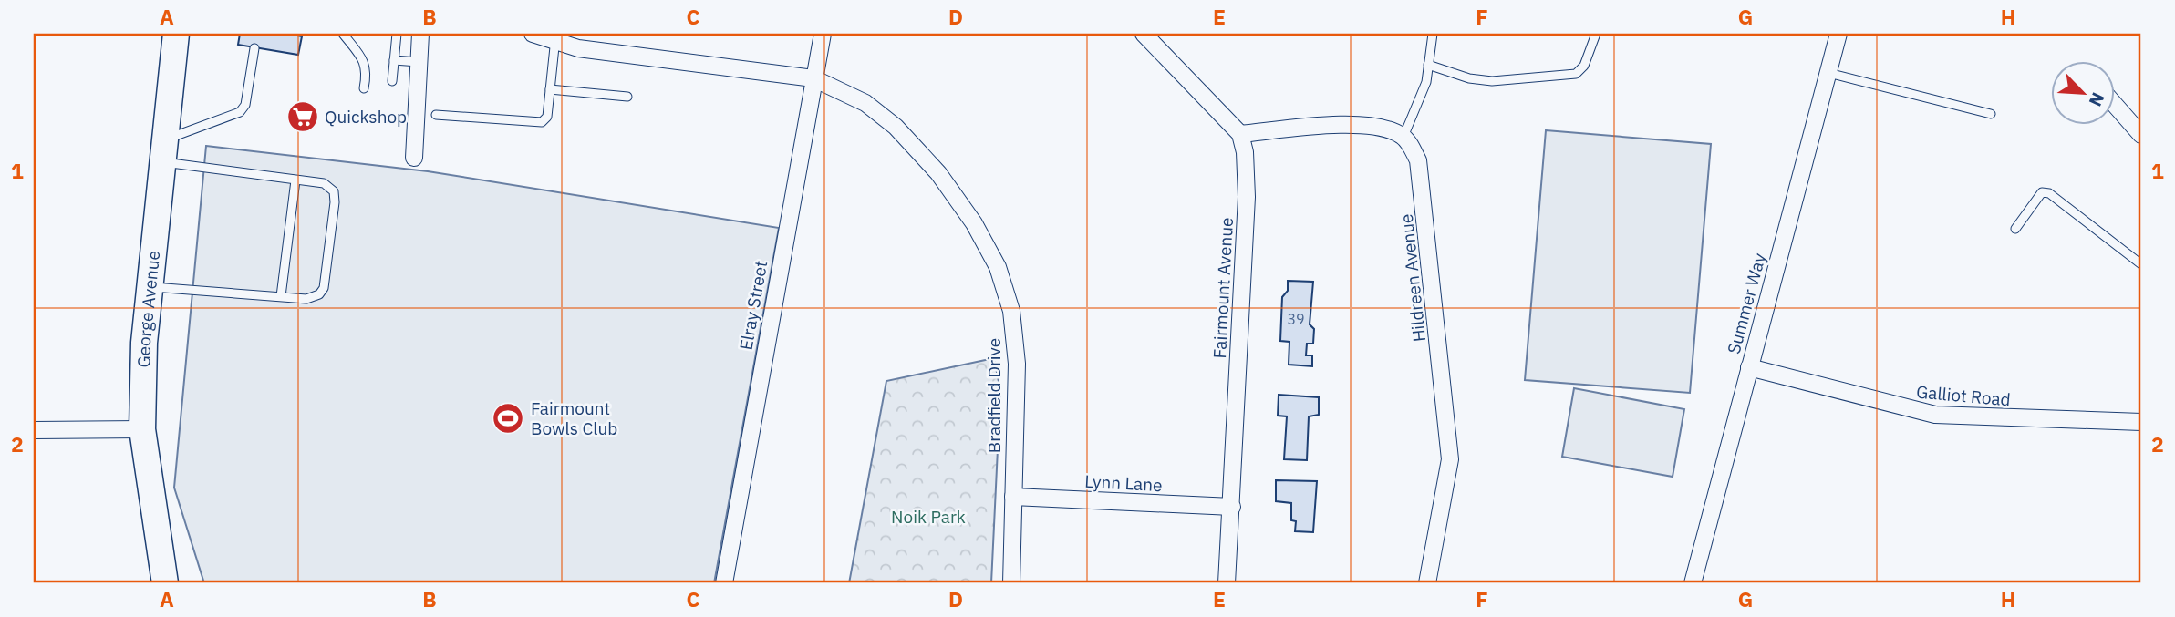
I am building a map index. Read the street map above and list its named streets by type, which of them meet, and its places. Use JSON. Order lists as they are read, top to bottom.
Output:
{
  "streets": {
    "main road": ["George Avenue"],
    "street": [
      "Hildreen Avenue",
      "Fairmount Avenue",
      "Summer Way",
      "Elray Street",
      "Bradfield Drive",
      "Galliot Road",
      "Lynn Lane"
    ]
  },
  "crossings": [
    ["Fairmount Avenue", "Lynn Lane"],
    ["Summer Way", "Galliot Road"],
    ["Elray Street", "Bradfield Drive"],
    ["Bradfield Drive", "Lynn Lane"]
  ],
  "parks": ["Noik Park"],
  "places": {
    "supermarket": ["Quickshop"],
    "sports": ["Fairmount Bowls Club"]
  },
  "house_numbers": ["39"],
  "north": "bottom right",
  "grid": {
    "columns": [
      "A",
      "B",
      "C",
      "D",
      "E",
      "F",
      "G",
      "H"
    ],
    "rows": ["1", "2"]
  }
}
